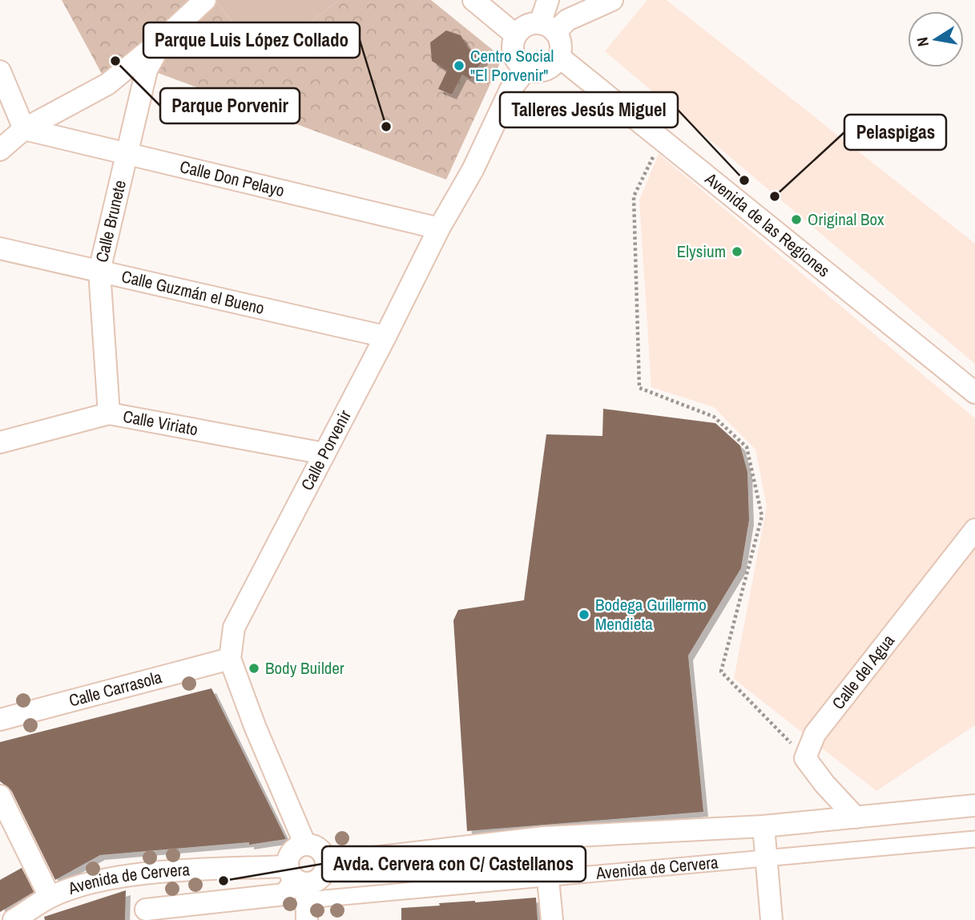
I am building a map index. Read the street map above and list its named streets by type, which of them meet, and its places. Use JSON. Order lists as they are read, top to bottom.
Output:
{
  "streets": {
    "street": [
      "Calle Don Pelayo",
      "Calle Brunete",
      "Avenida de las Regiones",
      "Calle Guzmán el Bueno",
      "Calle Viriato",
      "Calle Porvenir",
      "Calle del Agua",
      "Calle Carrasola",
      "Avenida de Cervera"
    ]
  },
  "crossings": [
    ["Calle Don Pelayo", "Calle Brunete"],
    ["Calle Don Pelayo", "Calle Porvenir"],
    ["Calle Brunete", "Calle Guzmán el Bueno"],
    ["Calle Brunete", "Calle Viriato"],
    ["Avenida de las Regiones", "Calle Porvenir"],
    ["Calle Guzmán el Bueno", "Calle Porvenir"],
    ["Calle Viriato", "Calle Porvenir"],
    ["Calle Porvenir", "Calle Carrasola"]
  ],
  "places": [
    "Parque Porvenir",
    "Centro Social \"El Porvenir\"",
    "Parque Luis López Collado",
    "Talleres Jesús Miguel",
    "Pelaspigas",
    "Original Box",
    "Elysium",
    "Bodega Guillermo Mendieta",
    "Body Builder",
    "Avda. Cervera con C/ Castellanos"
  ],
  "north": "left"
}
